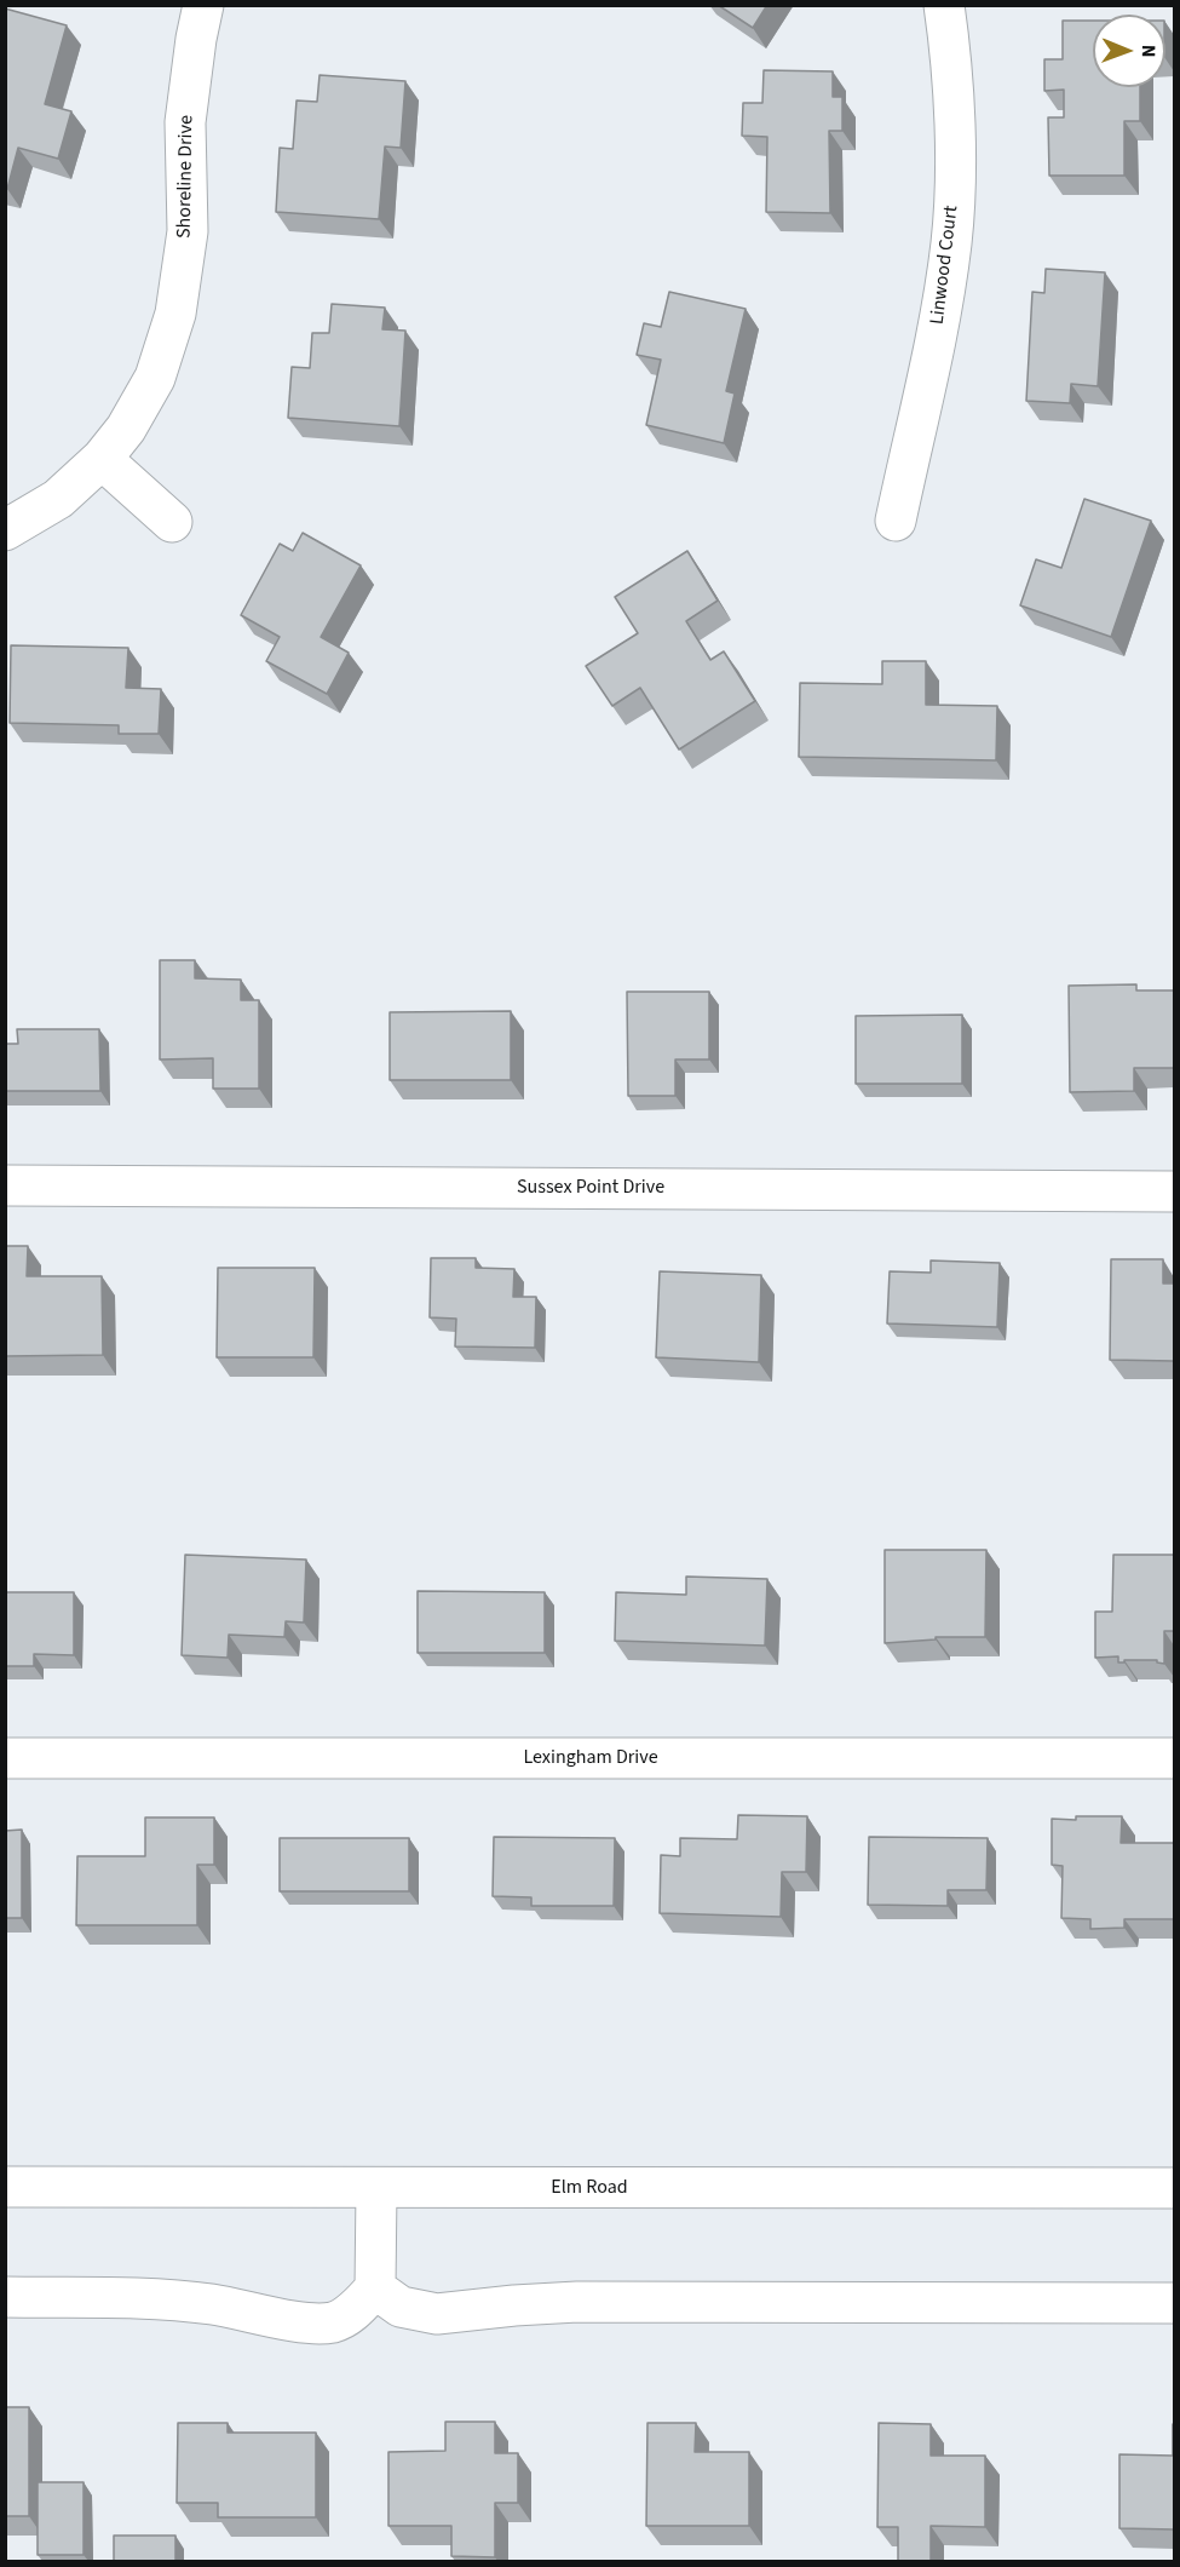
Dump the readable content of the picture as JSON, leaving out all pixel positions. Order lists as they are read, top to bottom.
{
  "streets": {
    "street": [
      "Shoreline Drive",
      "Linwood Court",
      "Sussex Point Drive",
      "Lexingham Drive",
      "Elm Road"
    ]
  },
  "north": "right"
}
